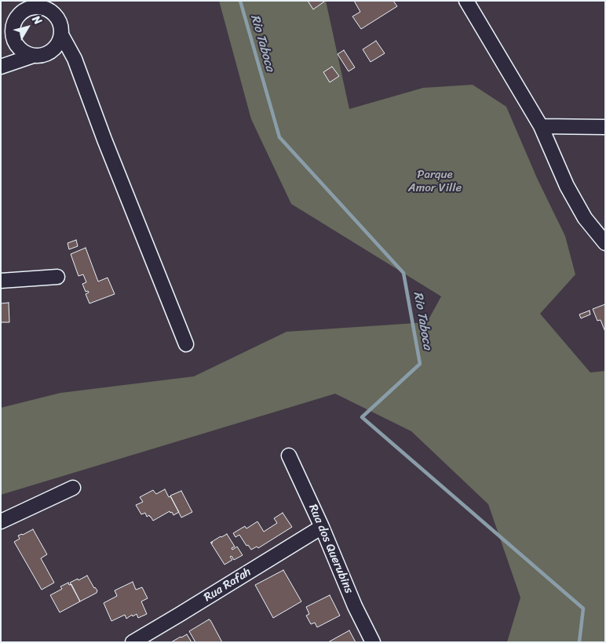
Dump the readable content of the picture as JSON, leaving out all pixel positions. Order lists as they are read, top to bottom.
{
  "streets": {
    "street": ["Rua dos Querubins", "Rua Rafah"]
  },
  "crossings": [
    ["Rua dos Querubins", "Rua Rafah"]
  ],
  "water": ["Rio Taboca"],
  "parks": ["Parque Amor Ville"],
  "north": "top right"
}
